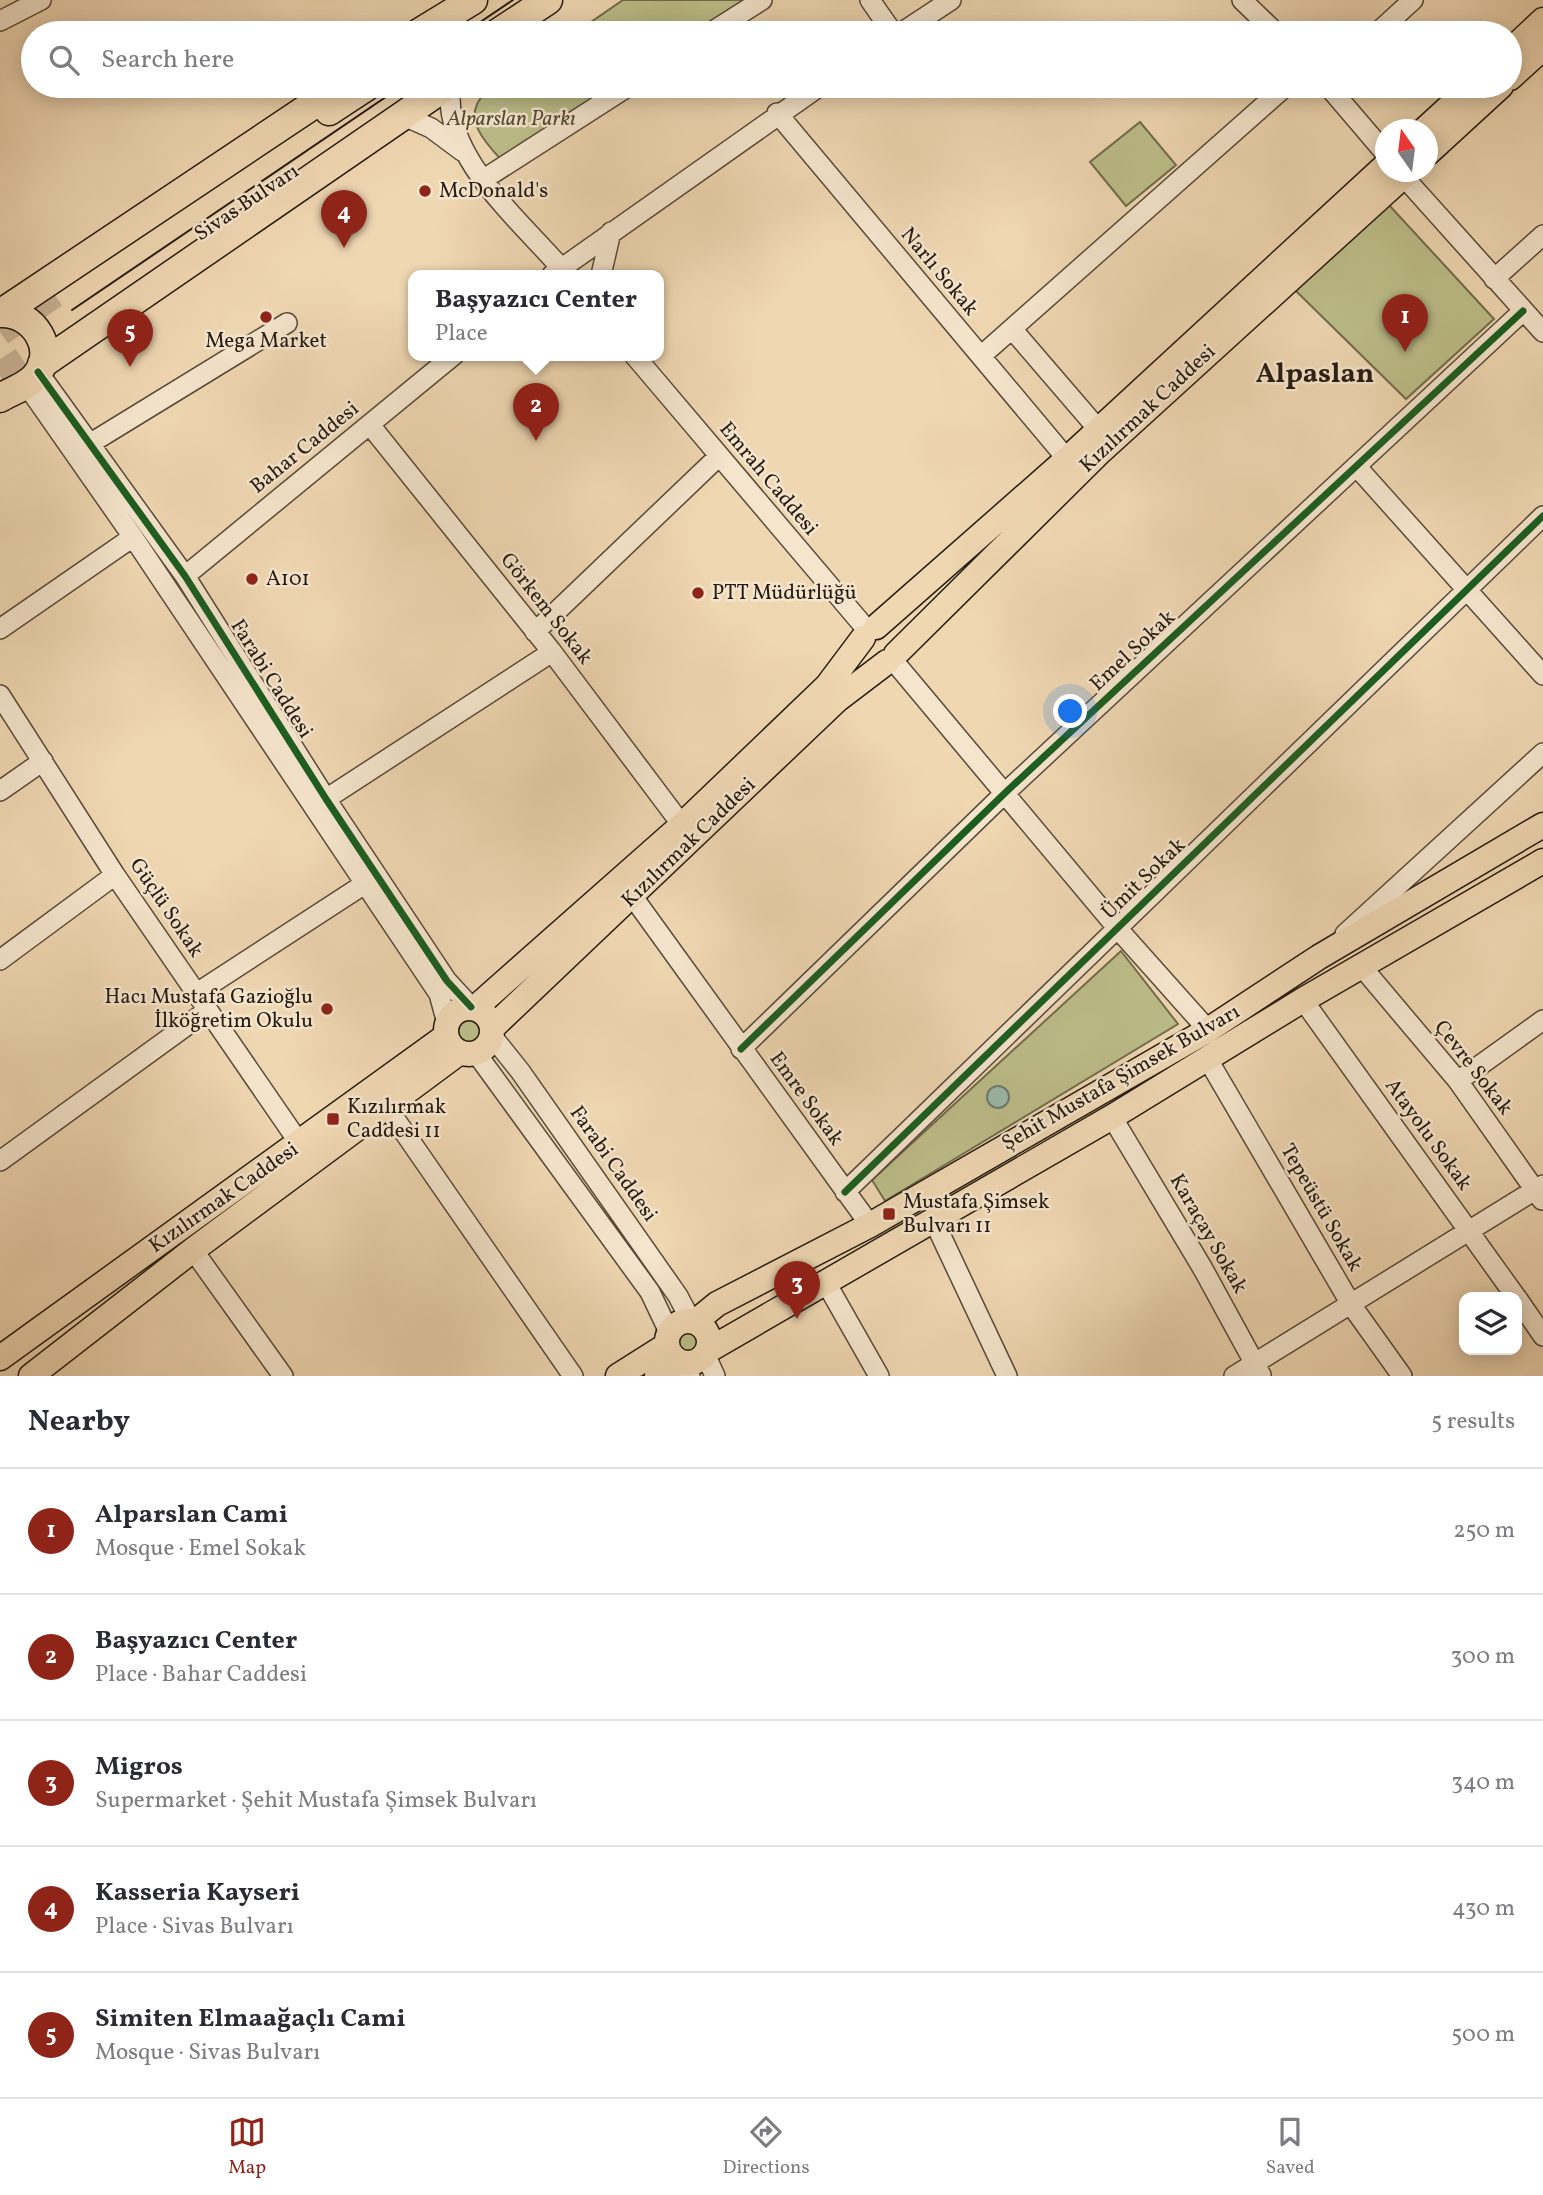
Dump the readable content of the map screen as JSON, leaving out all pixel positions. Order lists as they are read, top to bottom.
{
  "streets": {
    "highway": ["Sivas Bulvarı"],
    "main road": ["Kızılırmak Caddesi", "Şehit Mustafa Şimsek Bulvarı"],
    "street": [
      "Narlı Sokak",
      "Bahar Caddesi",
      "Emrah Caddesi",
      "Görkem Sokak",
      "Emel Sokak",
      "Farabi Caddesi",
      "Ümit Sokak",
      "Güçlü Sokak",
      "Çevre Sokak",
      "Emre Sokak",
      "Atayolu Sokak",
      "Tepeüstü Sokak",
      "Karaçay Sokak"
    ]
  },
  "crossings": [
    ["Narlı Sokak", "Kızılırmak Caddesi"],
    ["Kızılırmak Caddesi", "Emrah Caddesi"],
    ["Kızılırmak Caddesi", "Görkem Sokak"],
    ["Kızılırmak Caddesi", "Farabi Caddesi"],
    ["Kızılırmak Caddesi", "Güçlü Sokak"],
    ["Kızılırmak Caddesi", "Emre Sokak"],
    ["Bahar Caddesi", "Görkem Sokak"],
    ["Bahar Caddesi", "Farabi Caddesi"],
    ["Emel Sokak", "Emre Sokak"],
    ["Farabi Caddesi", "Şehit Mustafa Şimsek Bulvarı"],
    ["Ümit Sokak", "Emre Sokak"],
    ["Çevre Sokak", "Şehit Mustafa Şimsek Bulvarı"],
    ["Şehit Mustafa Şimsek Bulvarı", "Emre Sokak"],
    ["Şehit Mustafa Şimsek Bulvarı", "Atayolu Sokak"],
    ["Şehit Mustafa Şimsek Bulvarı", "Tepeüstü Sokak"],
    ["Şehit Mustafa Şimsek Bulvarı", "Karaçay Sokak"]
  ],
  "districts": ["Alpaslan"],
  "parks": ["Alparslan Parkı"],
  "places": {
    "other": [
      "McDonald's",
      "Mega Market",
      "A101",
      "PTT Müdürlüğü",
      "Hacı Mustafa Gazioğlu İlköğretim Okulu"
    ],
    "transit": ["Kızılırmak Caddesi 11", "Mustafa Şimsek Bulvarı 11"]
  },
  "north": "top",
  "page": {
    "search": "Search here",
    "pins": [
      "4",
      "1",
      "5",
      "2",
      "3"
    ],
    "popup": ["Başyazıcı Center", "Place"],
    "heading": ["Nearby", "5 results"],
    "list": [
      {
        "mark": "1",
        "name": "Alparslan Cami",
        "note": "Mosque · Emel Sokak",
        "value": "250 m"
      },
      {
        "mark": "2",
        "name": "Başyazıcı Center",
        "note": "Place · Bahar Caddesi",
        "value": "300 m"
      },
      {
        "mark": "3",
        "name": "Migros",
        "note": "Supermarket · Şehit Mustafa Şimsek Bulvarı",
        "value": "340 m"
      },
      {
        "mark": "4",
        "name": "Kasseria Kayseri",
        "note": "Place · Sivas Bulvarı",
        "value": "430 m"
      },
      {
        "mark": "5",
        "name": "Simiten Elmaağaçlı Cami",
        "note": "Mosque · Sivas Bulvarı",
        "value": "500 m"
      }
    ],
    "nav": ["Map", "Directions", "Saved"]
  }
}
